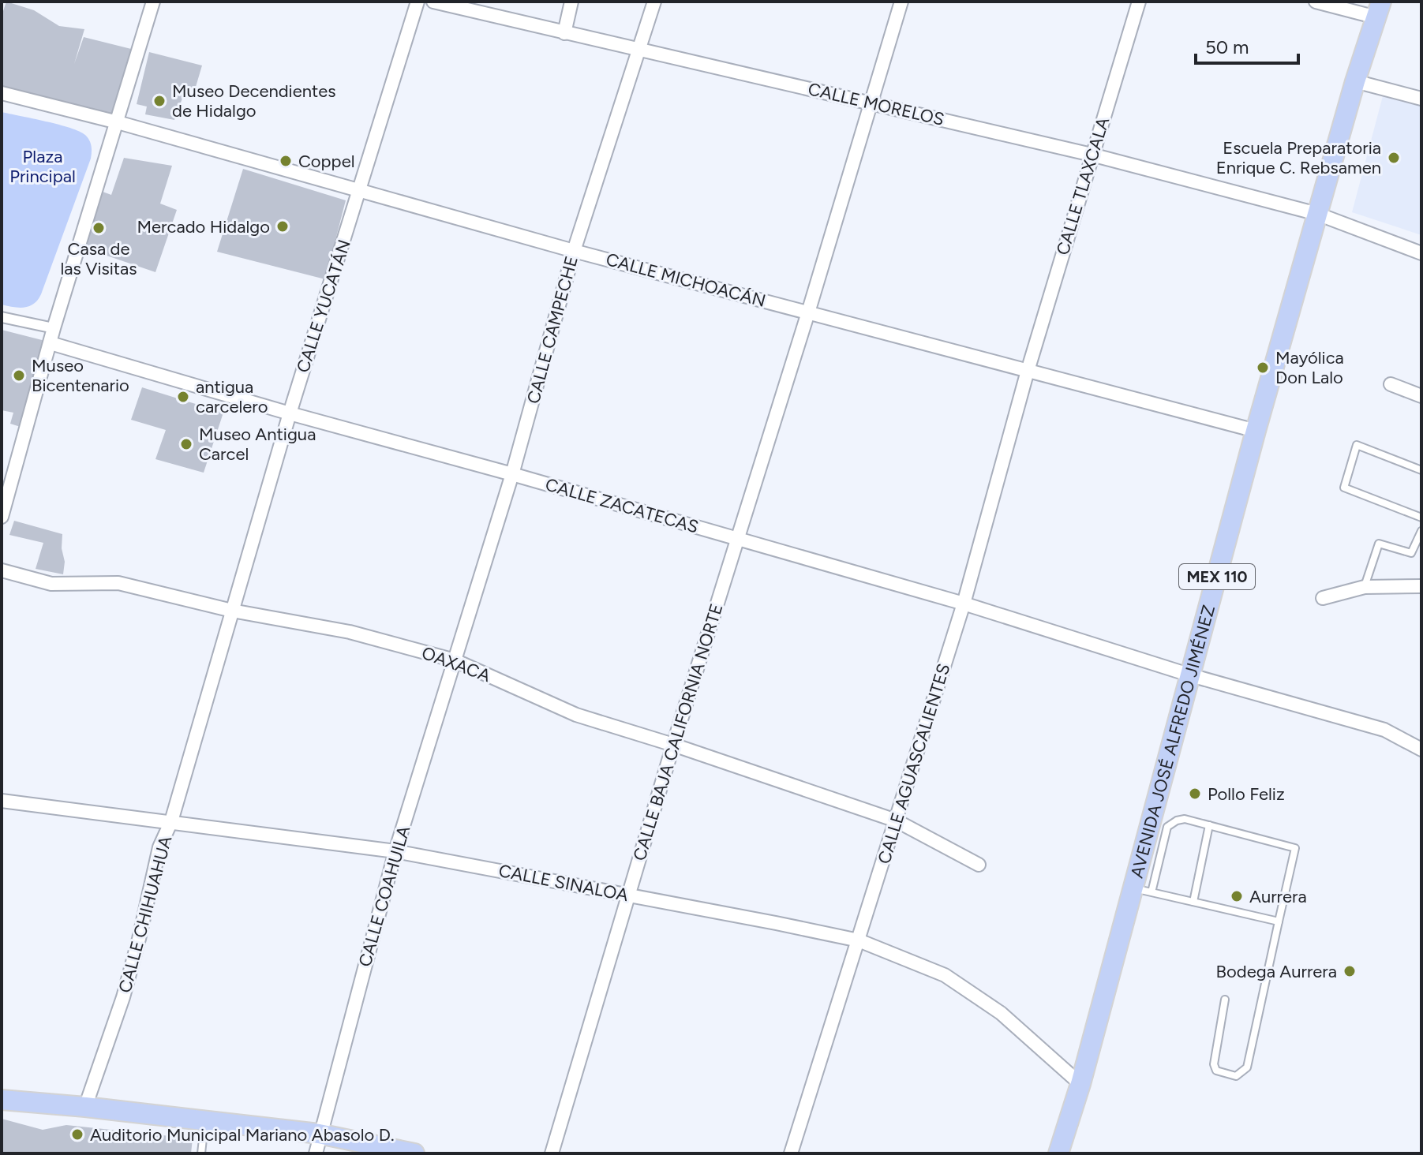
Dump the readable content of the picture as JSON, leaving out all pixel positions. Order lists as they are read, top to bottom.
{
  "streets": {
    "main road": ["MEX 110", "AVENIDA JOSÉ ALFREDO JIMÉNEZ"],
    "street": [
      "CALLE MORELOS",
      "CALLE TLAXCALA",
      "CALLE MICHOACÁN",
      "CALLE YUCATÁN",
      "CALLE CAMPECHE",
      "CALLE ZACATECAS",
      "OAXACA",
      "CALLE BAJA CALIFORNIA NORTE",
      "CALLE AGUASCALIENTES",
      "CALLE SINALOA",
      "CALLE COAHUILA",
      "CALLE CHIHUAHUA"
    ]
  },
  "crossings": [
    ["CALLE MORELOS", "CALLE TLAXCALA"],
    ["CALLE MORELOS", "CALLE CAMPECHE"],
    ["CALLE MORELOS", "CALLE BAJA CALIFORNIA NORTE"],
    ["CALLE MORELOS", "AVENIDA JOSÉ ALFREDO JIMÉNEZ"],
    ["CALLE TLAXCALA", "CALLE MICHOACÁN"],
    ["CALLE TLAXCALA", "CALLE AGUASCALIENTES"],
    ["CALLE MICHOACÁN", "CALLE YUCATÁN"],
    ["CALLE MICHOACÁN", "CALLE CAMPECHE"],
    ["CALLE MICHOACÁN", "CALLE BAJA CALIFORNIA NORTE"],
    ["CALLE MICHOACÁN", "AVENIDA JOSÉ ALFREDO JIMÉNEZ"],
    ["CALLE MICHOACÁN", "CALLE AGUASCALIENTES"],
    ["CALLE YUCATÁN", "CALLE ZACATECAS"],
    ["CALLE YUCATÁN", "OAXACA"],
    ["CALLE YUCATÁN", "CALLE CHIHUAHUA"],
    ["CALLE CAMPECHE", "CALLE ZACATECAS"],
    ["CALLE CAMPECHE", "OAXACA"],
    ["CALLE CAMPECHE", "CALLE COAHUILA"],
    ["CALLE ZACATECAS", "CALLE BAJA CALIFORNIA NORTE"],
    ["CALLE ZACATECAS", "AVENIDA JOSÉ ALFREDO JIMÉNEZ"],
    ["CALLE ZACATECAS", "CALLE AGUASCALIENTES"],
    ["OAXACA", "CALLE BAJA CALIFORNIA NORTE"],
    ["OAXACA", "CALLE AGUASCALIENTES"],
    ["OAXACA", "CALLE COAHUILA"],
    ["OAXACA", "CALLE CHIHUAHUA"],
    ["CALLE BAJA CALIFORNIA NORTE", "CALLE SINALOA"],
    ["AVENIDA JOSÉ ALFREDO JIMÉNEZ", "CALLE SINALOA"],
    ["CALLE AGUASCALIENTES", "CALLE SINALOA"],
    ["CALLE SINALOA", "CALLE COAHUILA"],
    ["CALLE SINALOA", "CALLE CHIHUAHUA"]
  ],
  "parks": ["Plaza Principal"],
  "places": [
    "Museo Decendientes de Hidalgo",
    "Escuela Preparatoria Enrique C. Rebsamen",
    "Coppel",
    "Mercado Hidalgo",
    "Casa de las Visitas",
    "Mayólica Don Lalo",
    "Museo Bicentenario",
    "antigua carcelero",
    "Museo Antigua Carcel",
    "Pollo Feliz",
    "Aurrera",
    "Bodega Aurrera",
    "Auditorio Municipal Mariano Abasolo D."
  ],
  "scale_bar": "50 m"
}
